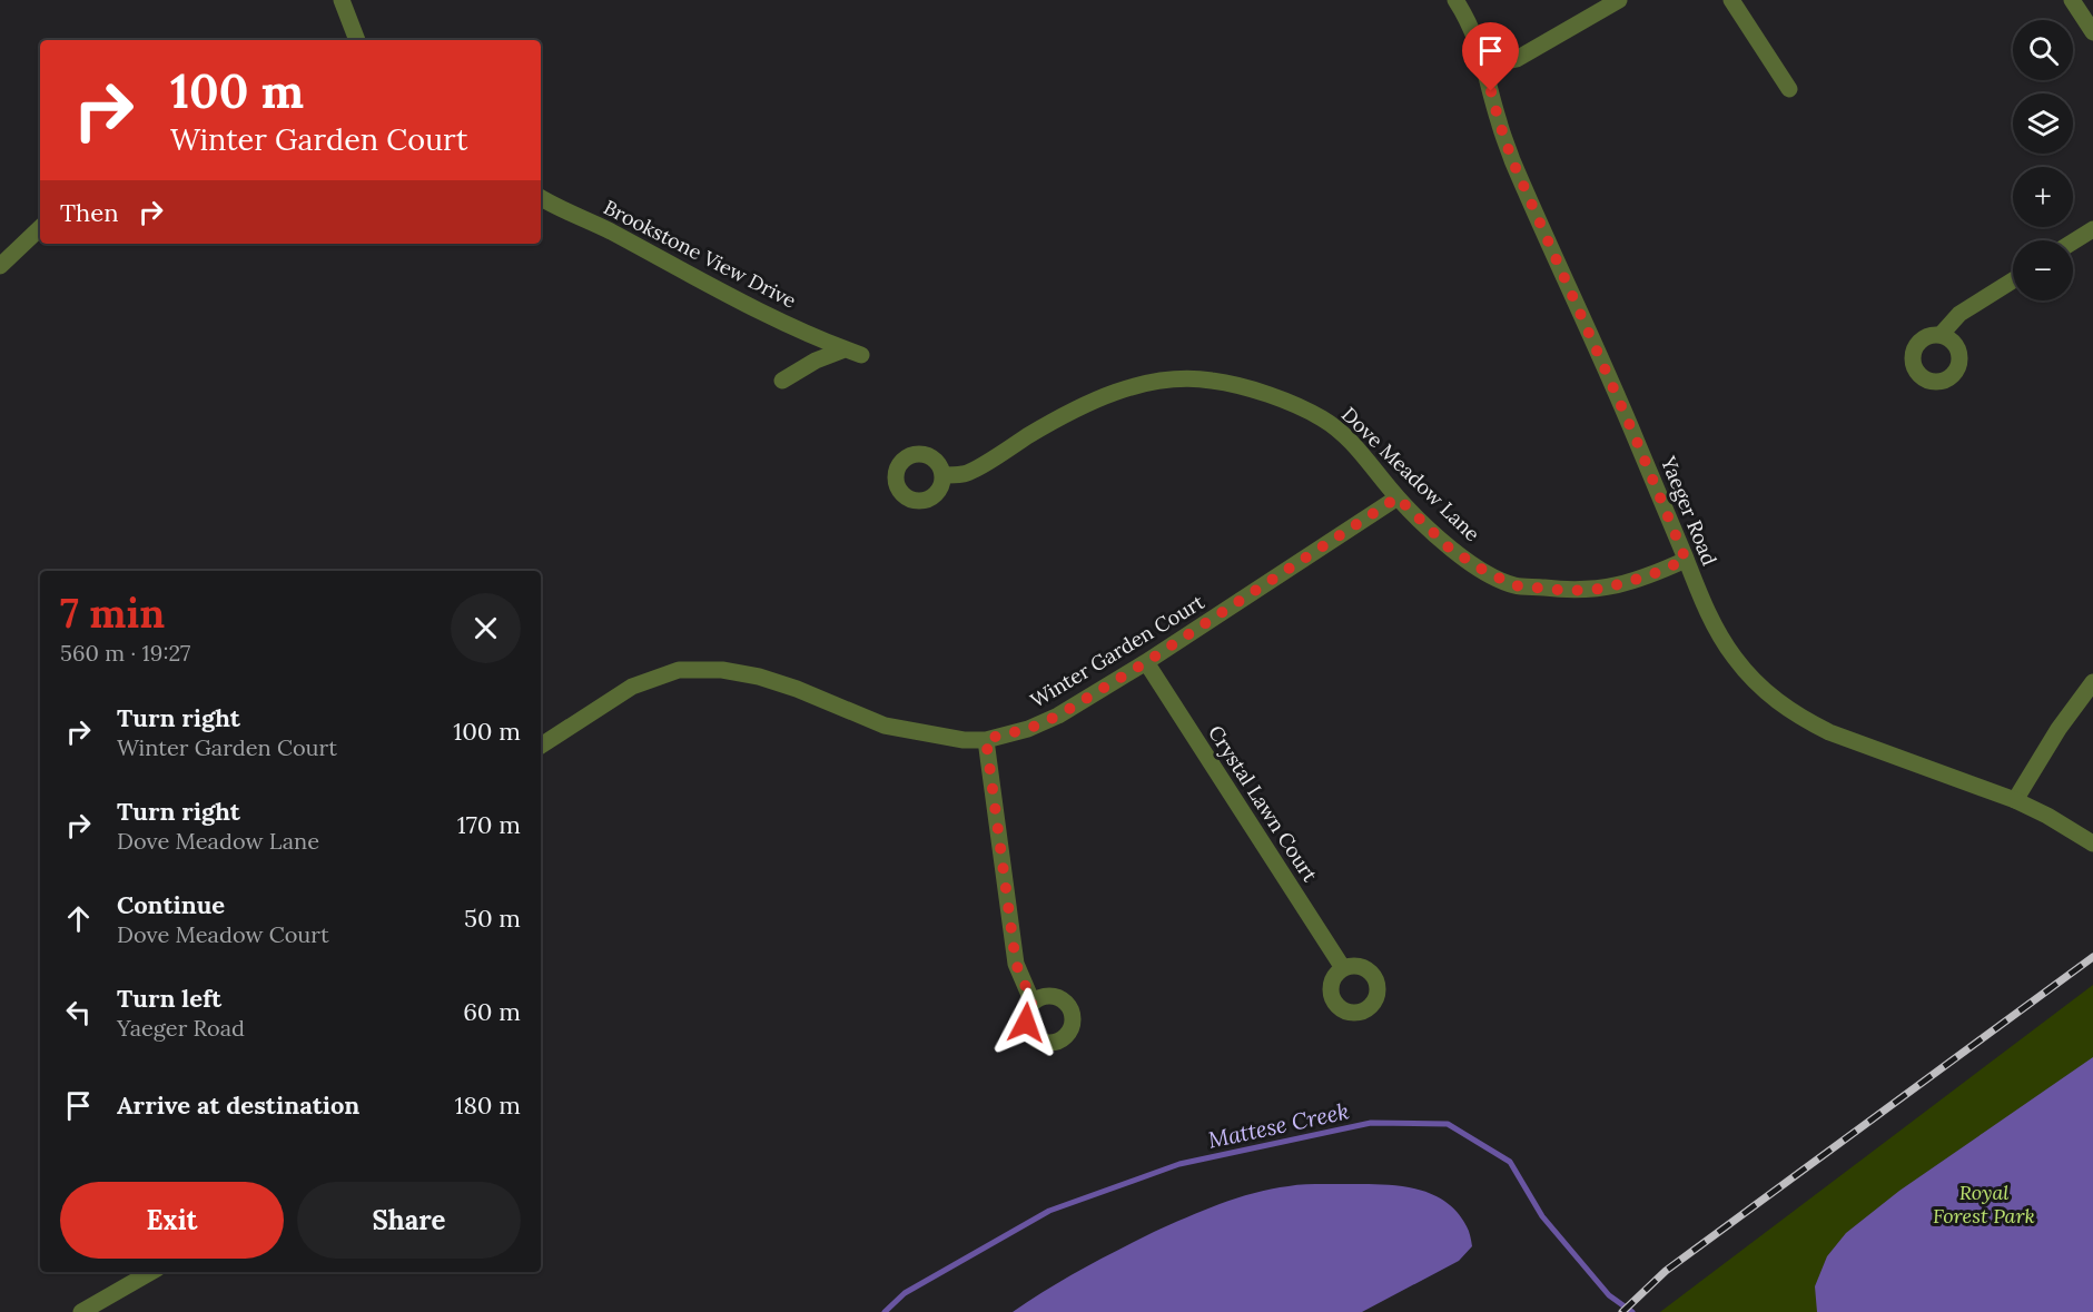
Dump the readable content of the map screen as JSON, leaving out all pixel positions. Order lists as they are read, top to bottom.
{
  "streets": {
    "street": [
      "Brookstone View Drive",
      "Dove Meadow Lane",
      "Yaeger Road",
      "Winter Garden Court",
      "Crystal Lawn Court"
    ]
  },
  "crossings": [
    ["Dove Meadow Lane", "Yaeger Road"],
    ["Dove Meadow Lane", "Winter Garden Court"],
    ["Winter Garden Court", "Crystal Lawn Court"]
  ],
  "water": ["Mattese Creek"],
  "parks": ["Royal Forest Park"],
  "page": {
    "map_buttons": ["+", "−"],
    "turn": ["100 m", "Winter Garden Court"],
    "then": "Then",
    "heading": ["7 min", "560 m · 19:27"],
    "list": [
      {
        "name": "Turn right",
        "note": "Winter Garden Court",
        "value": "100 m"
      },
      {
        "name": "Turn right",
        "note": "Dove Meadow Lane",
        "value": "170 m"
      },
      {
        "name": "Continue",
        "note": "Dove Meadow Court",
        "value": "50 m"
      },
      {
        "name": "Turn left",
        "note": "Yaeger Road",
        "value": "60 m"
      },
      {
        "name": "Arrive at destination",
        "value": "180 m"
      }
    ],
    "buttons": ["Exit", "Share"]
  }
}
